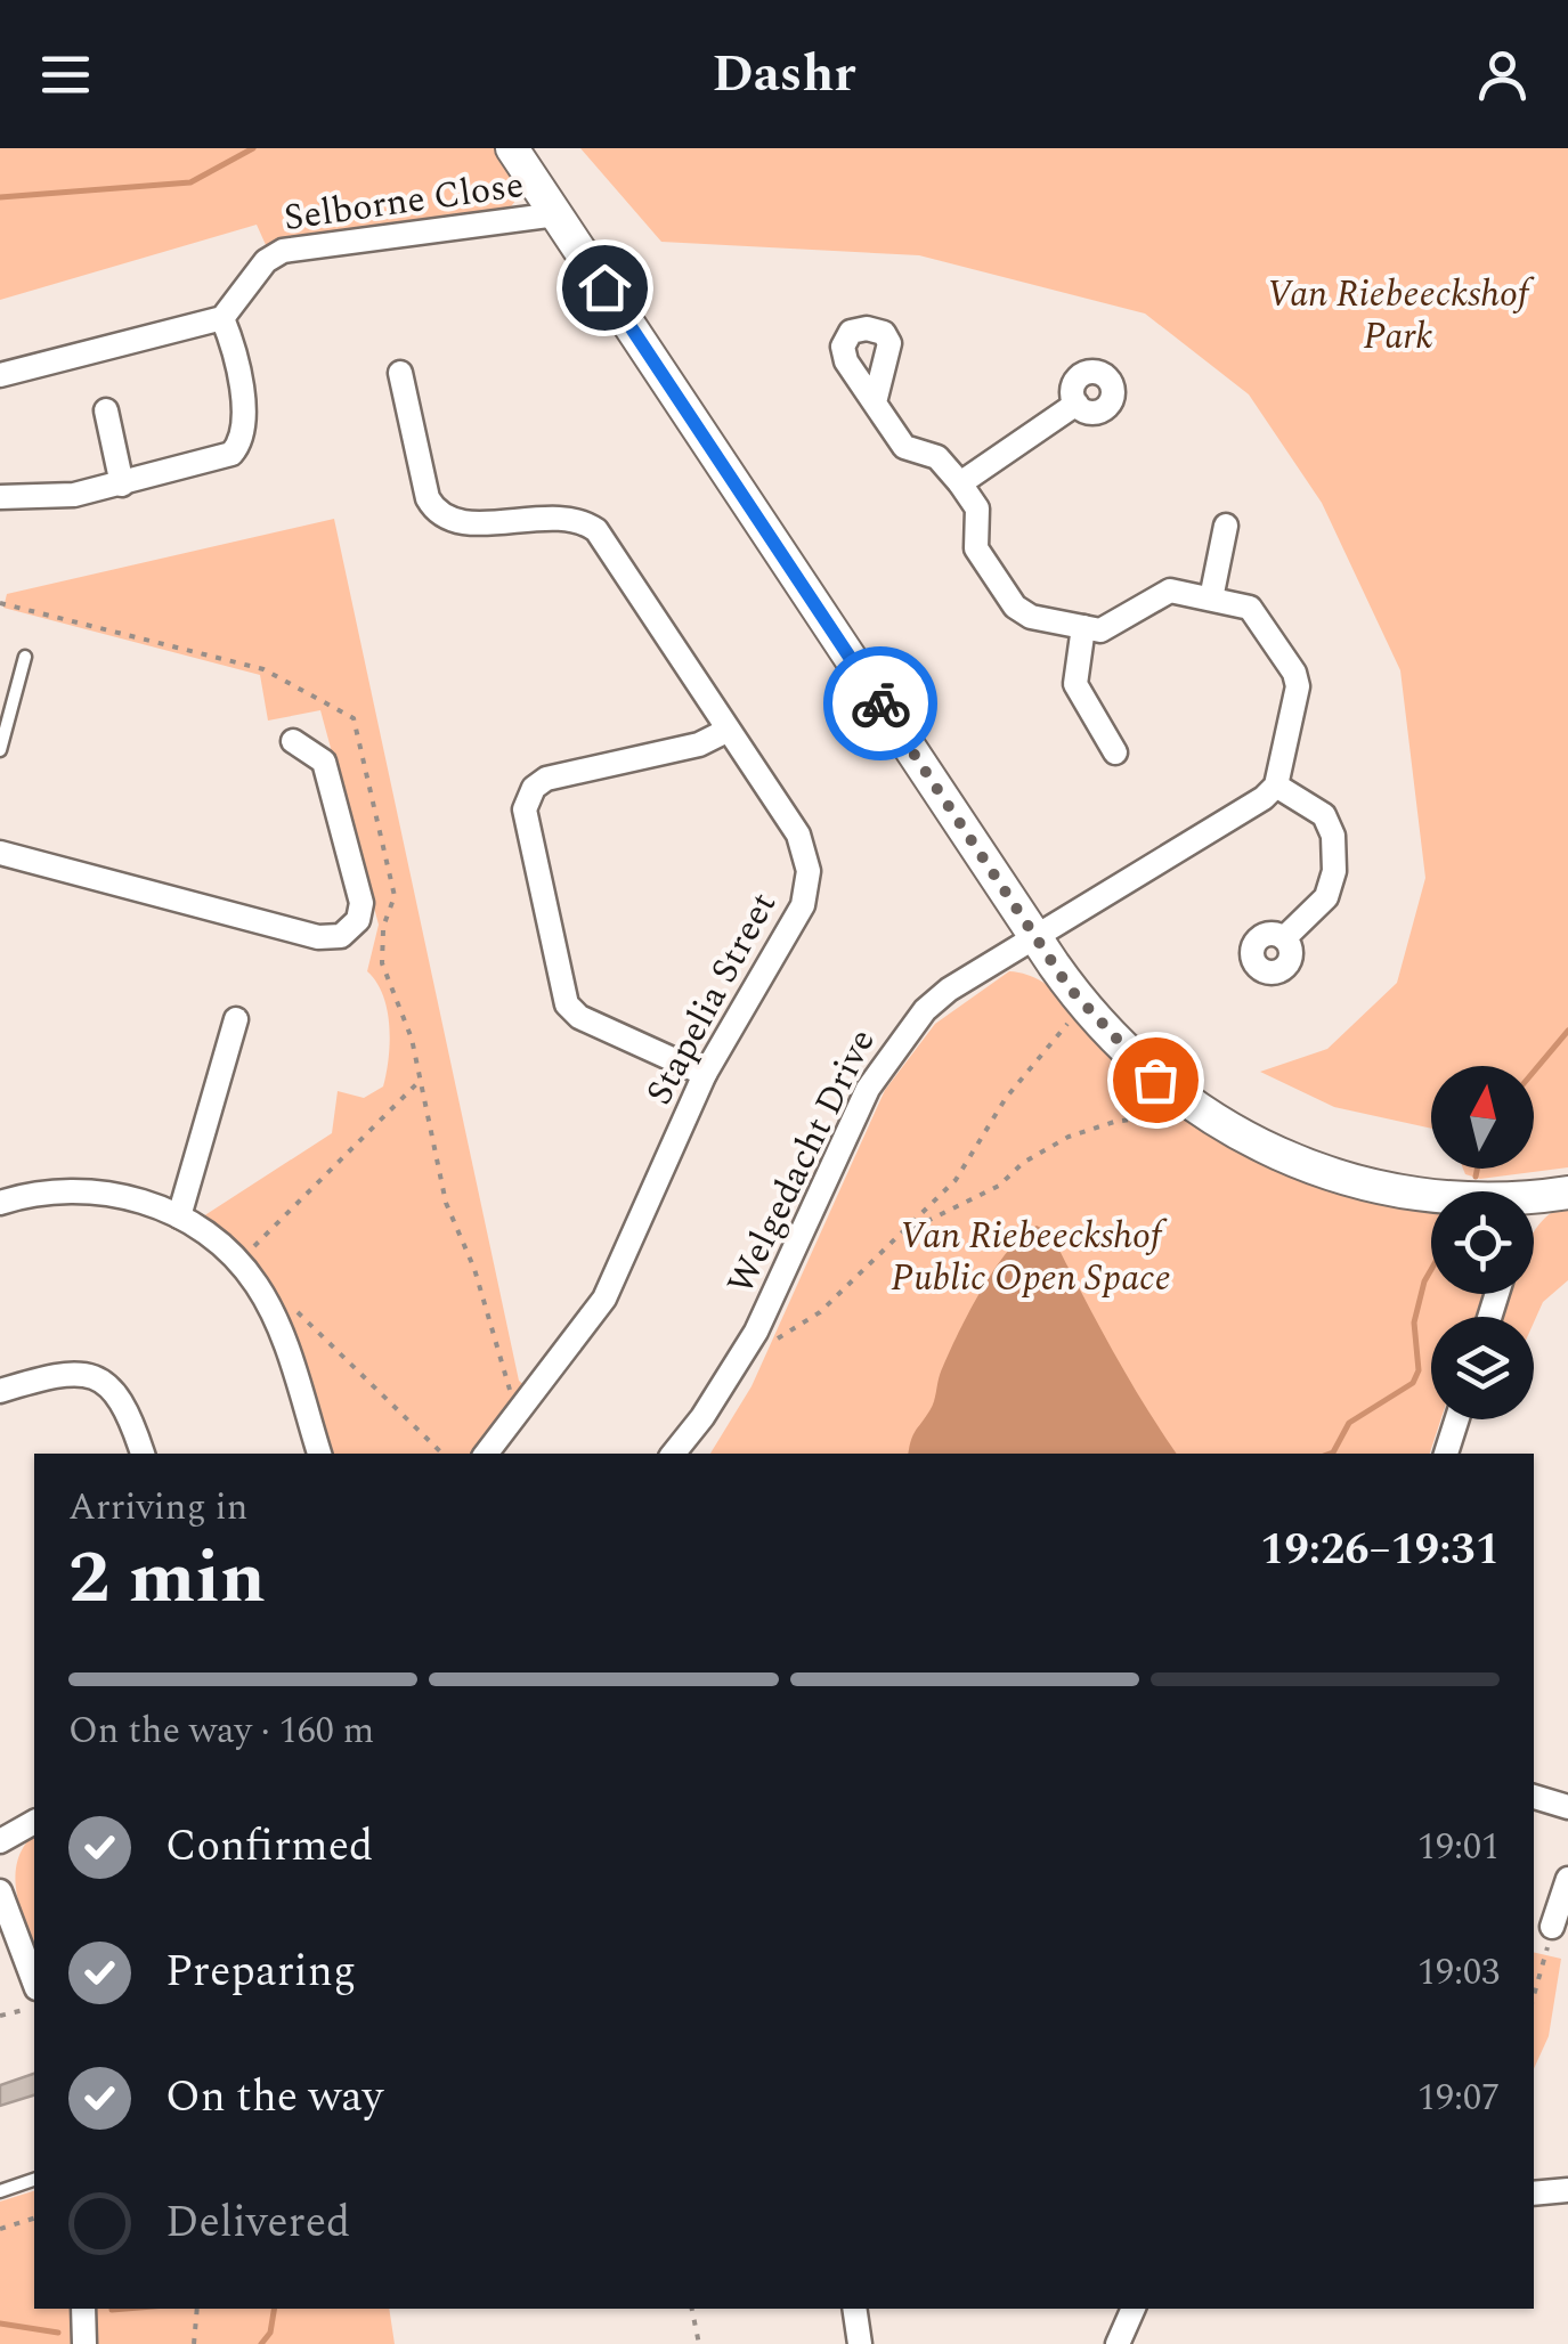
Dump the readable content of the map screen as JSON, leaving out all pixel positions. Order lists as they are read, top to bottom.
{
  "streets": {
    "street": ["Selborne Close", "Stapelia Street", "Welgedacht Drive"]
  },
  "parks": ["Van Riebeeckshof Park", "Van Riebeeckshof Public Open Space"],
  "north": "top",
  "page": {
    "header": "Dashr",
    "heading": ["2 min", "Arriving in", "19:26–19:31"],
    "bar": "On the way · 160 m",
    "list": [
      ["Confirmed", "19:01"],
      ["Preparing", "19:03"],
      ["On the way", "19:07"],
      "Delivered"
    ]
  }
}
